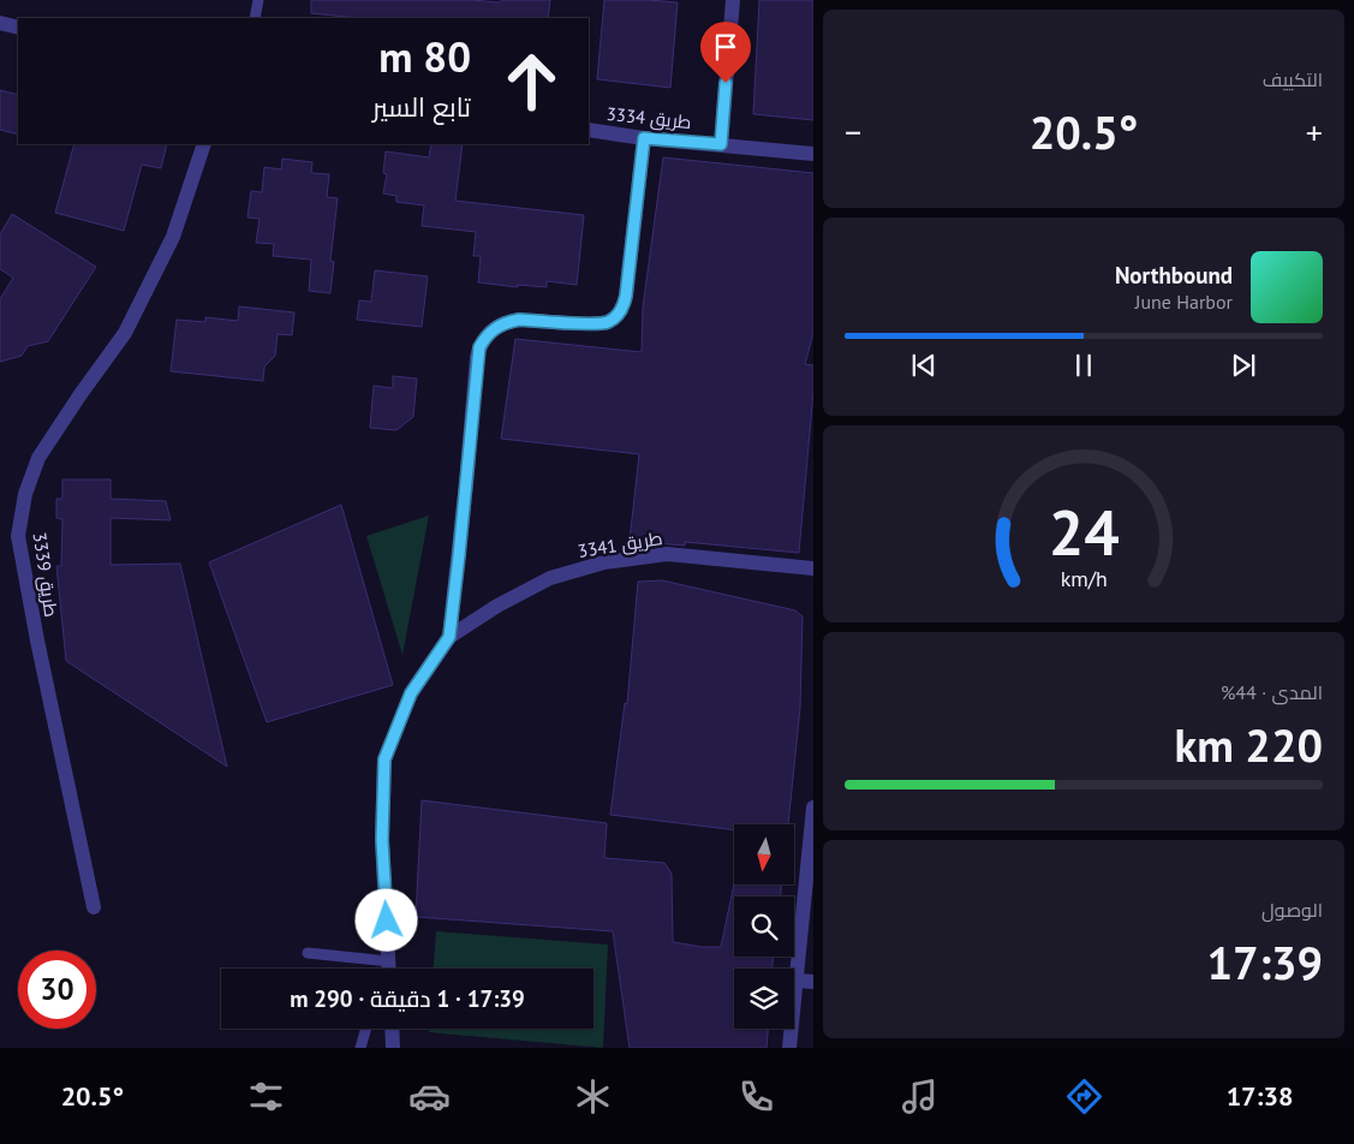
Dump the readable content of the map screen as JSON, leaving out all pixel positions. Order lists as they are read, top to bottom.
{
  "streets": {
    "street": ["طريق 3334", "طريق 3341", "طريق 3339"]
  },
  "north": "bottom",
  "page": {
    "tile": [
      "التكييف",
      ["المدى · 44%", "220 km"],
      ["الوصول", "17:39"]
    ],
    "turn": ["80 m", "تابع السير"],
    "heat": ["−", "20.5°", "+"],
    "song": ["Northbound", "June Harbor"],
    "limit": "30",
    "trip": "17:39 · 1 دقيقة · 290 m",
    "tabs": ["17:38", "20.5°"],
    "gauge": ["24", "km/h"]
  }
}
